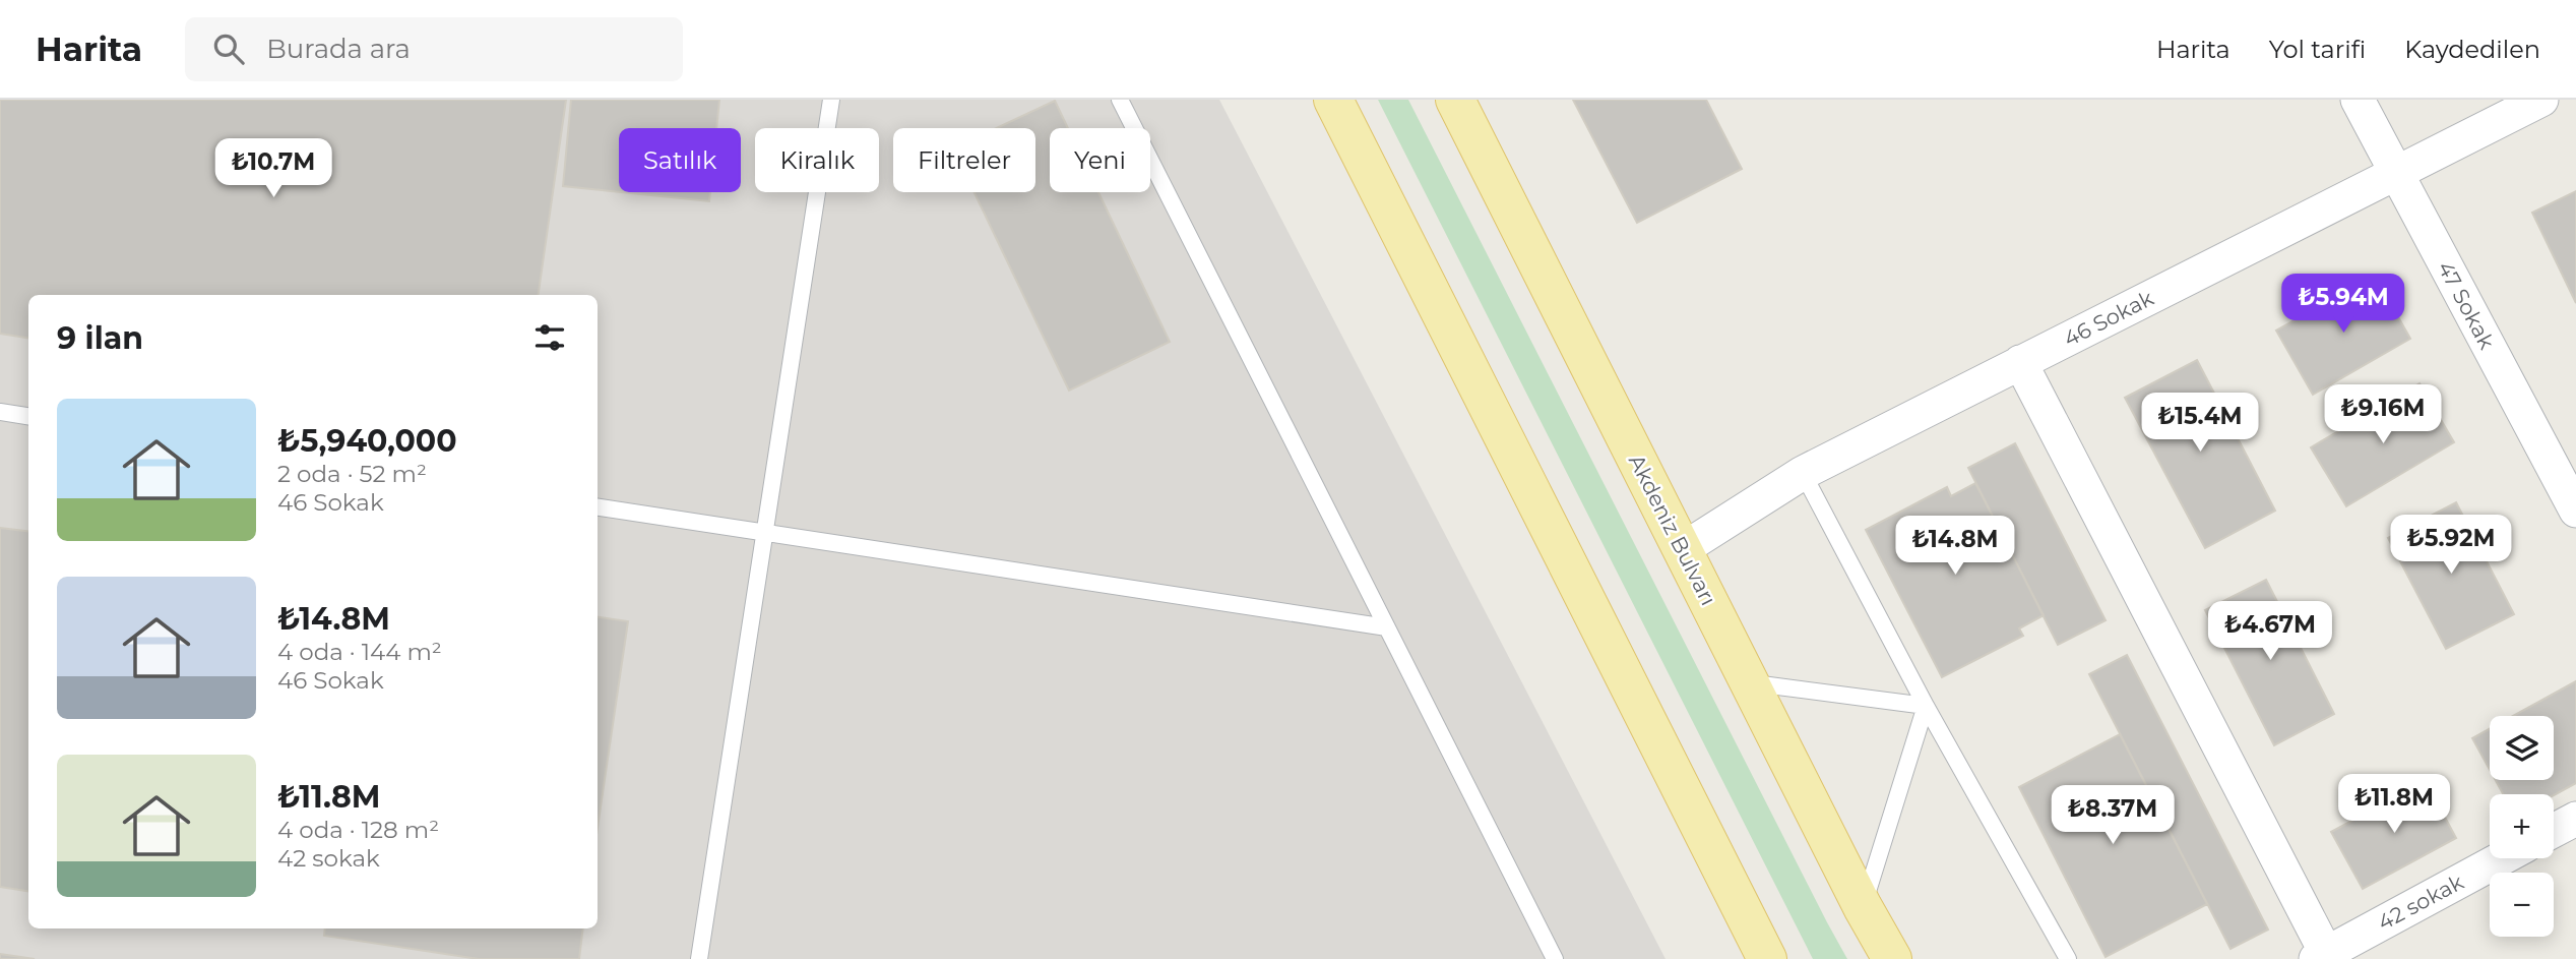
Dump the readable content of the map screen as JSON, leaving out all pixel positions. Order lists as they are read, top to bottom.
{
  "streets": {
    "main road": ["Akdeniz Bulvarı"],
    "street": ["47 Sokak", "46 Sokak", "42 sokak"]
  },
  "crossings": [
    ["47 Sokak", "46 Sokak"],
    ["46 Sokak", "Akdeniz Bulvarı"]
  ],
  "page": {
    "header": "Harita",
    "search": "Burada ara",
    "nav": ["Harita", "Yol tarifi", "Kaydedilen"],
    "chip": [
      "Satılık",
      "Kiralık",
      "Filtreler",
      "Yeni"
    ],
    "price": [
      "₺10.7M",
      "₺5.94M",
      "₺9.16M",
      "₺15.4M",
      "₺5.92M",
      "₺14.8M",
      "₺4.67M",
      "₺11.8M",
      "₺8.37M"
    ],
    "heading": "9 ilan",
    "list": [
      {
        "name": "₺5,940,000",
        "note": "2 oda · 52 m² · 46 Sokak"
      },
      {
        "name": "₺14.8M",
        "note": "4 oda · 144 m² · 46 Sokak"
      },
      {
        "name": "₺11.8M",
        "note": "4 oda · 128 m² · 42 sokak"
      }
    ],
    "map_buttons": ["+", "−"]
  }
}
